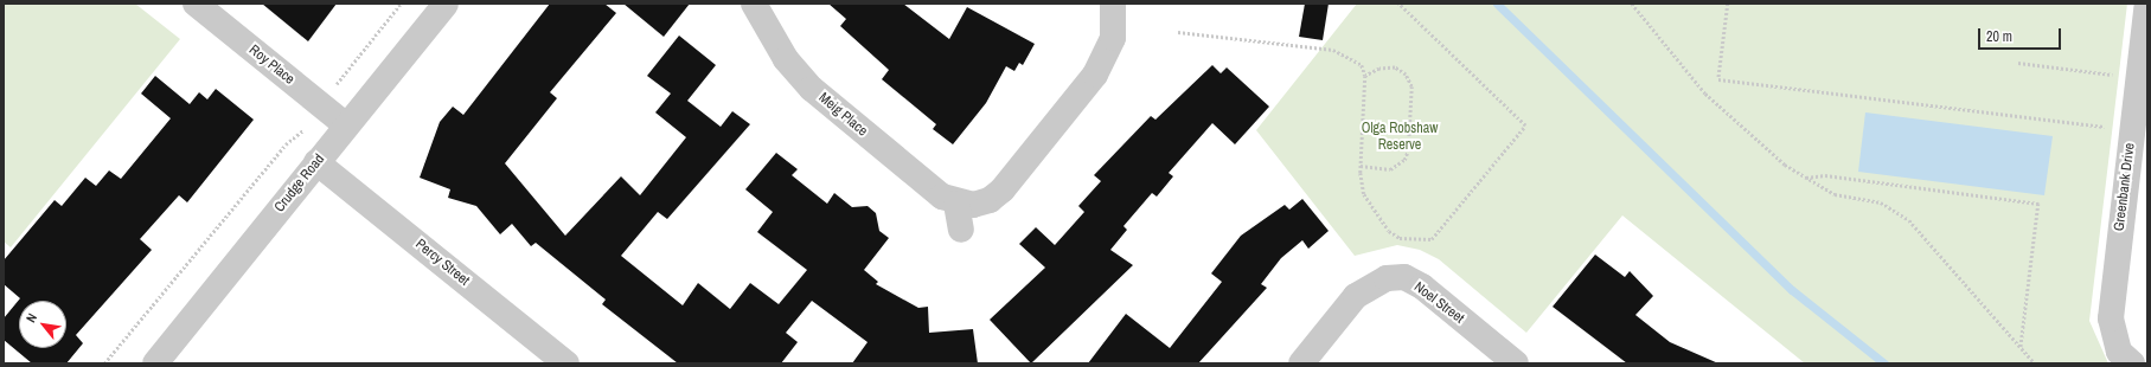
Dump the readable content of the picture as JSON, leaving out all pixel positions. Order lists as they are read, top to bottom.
{
  "streets": {
    "street": [
      "Roy Place",
      "Meig Place",
      "Crudge Road",
      "Greenbank Drive",
      "Percy Street",
      "Noel Street"
    ]
  },
  "crossings": [
    ["Roy Place", "Crudge Road"],
    ["Crudge Road", "Percy Street"]
  ],
  "parks": ["Olga Robshaw Reserve"],
  "scale_bar": "20 m",
  "north": "top left"
}
